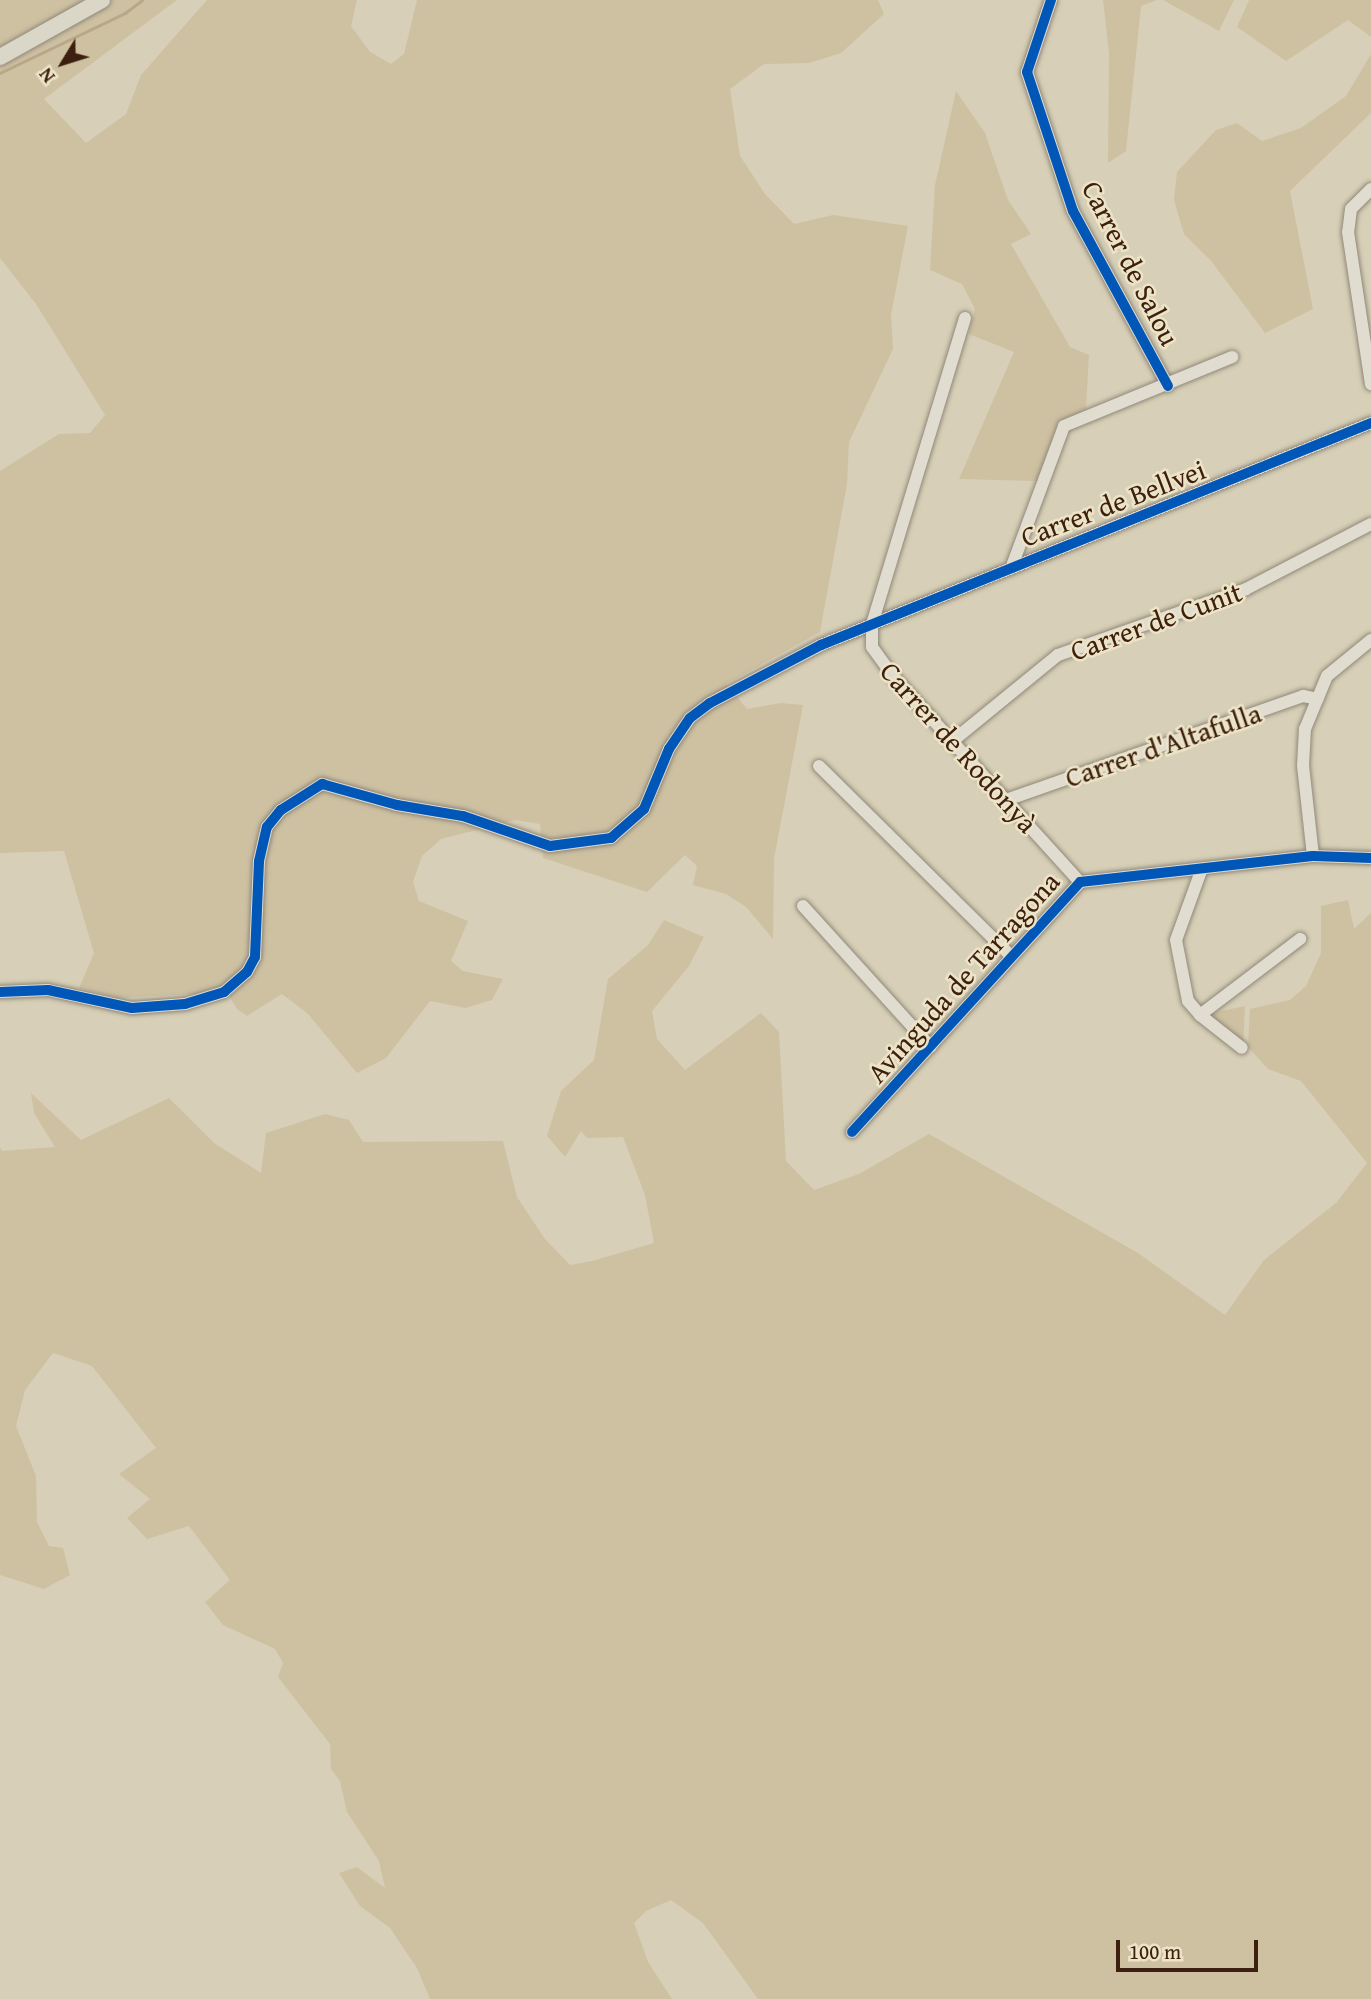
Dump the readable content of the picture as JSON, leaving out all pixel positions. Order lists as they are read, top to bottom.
{
  "streets": {
    "street": [
      "Carrer de Salou",
      "Carrer de Bellvei",
      "Carrer de Cunit",
      "Carrer d'Altafulla",
      "Carrer de Rodonyà",
      "Avinguda de Tarragona"
    ]
  },
  "crossings": [
    ["Carrer de Bellvei", "Carrer de Rodonyà"],
    ["Carrer de Cunit", "Carrer de Rodonyà"],
    ["Carrer d'Altafulla", "Carrer de Rodonyà"],
    ["Carrer de Rodonyà", "Avinguda de Tarragona"]
  ],
  "scale_bar": "100 m",
  "north": "bottom left"
}
